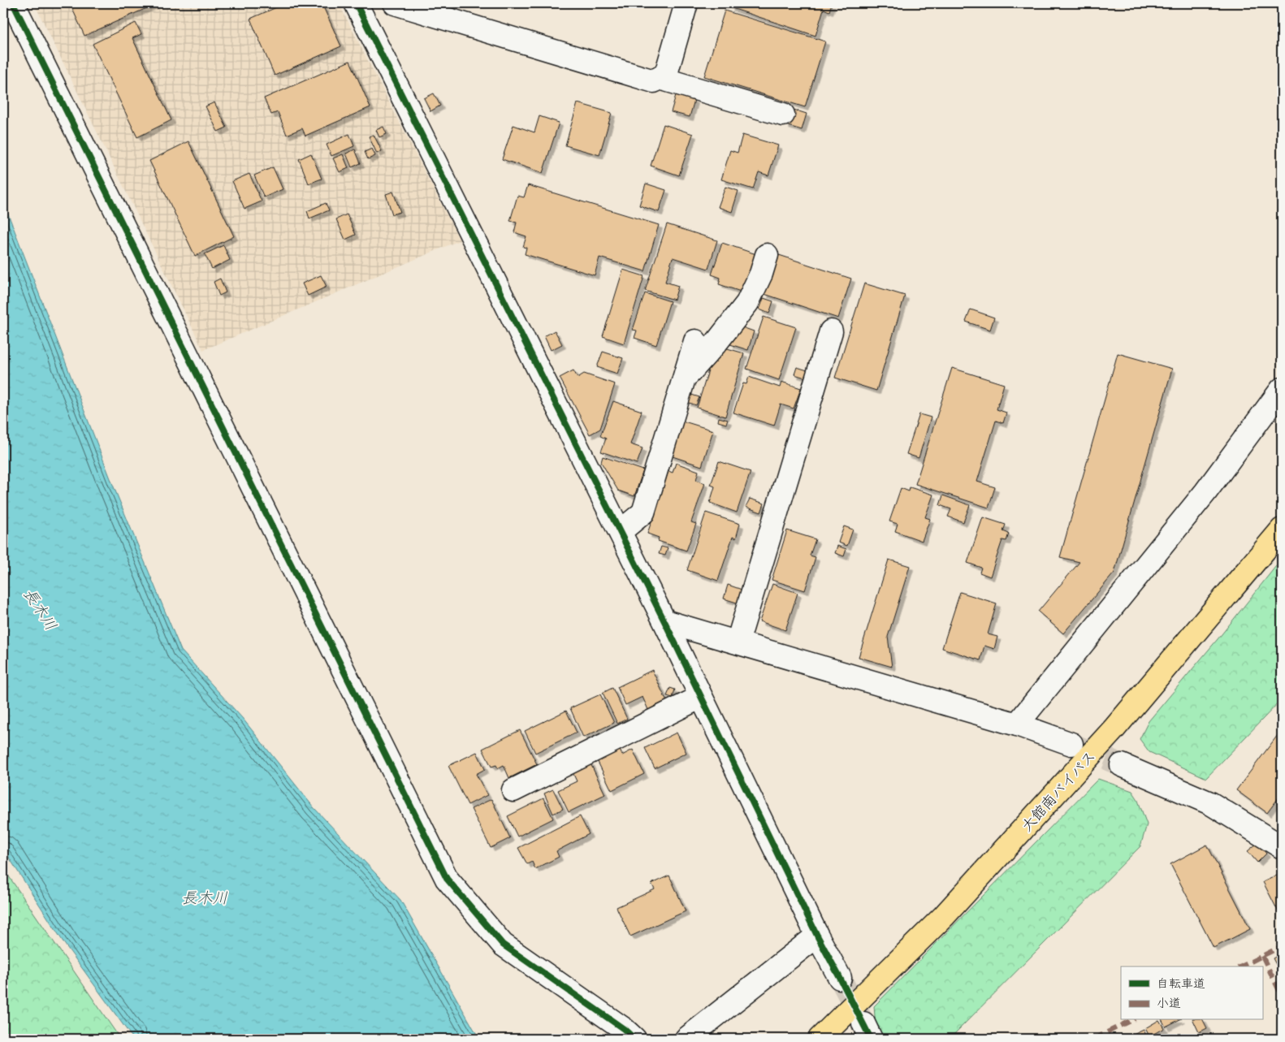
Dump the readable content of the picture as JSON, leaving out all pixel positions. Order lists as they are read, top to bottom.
{
  "streets": {
    "highway": ["大館南バイパス"]
  },
  "water": ["長木川"],
  "legend": ["自転車道", "小道"]
}
